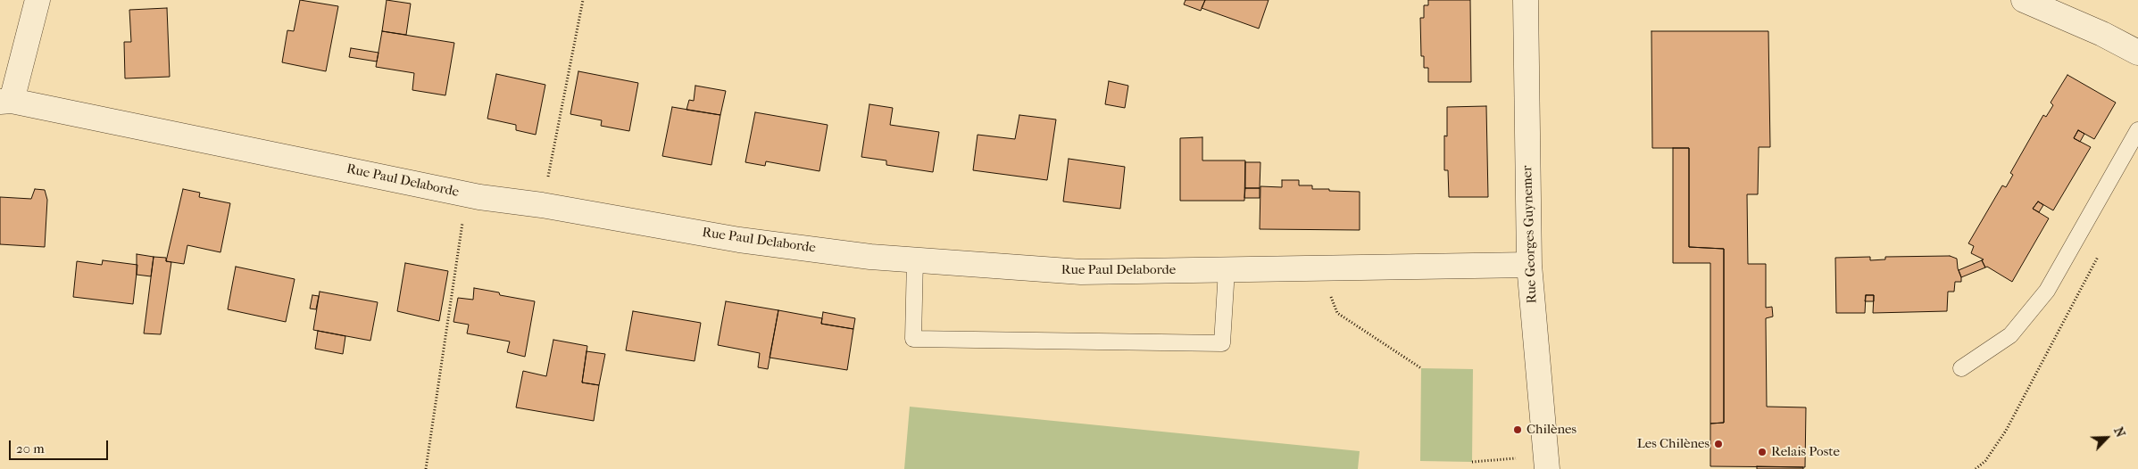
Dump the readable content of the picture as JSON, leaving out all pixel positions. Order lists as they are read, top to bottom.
{
  "streets": {
    "street": ["Rue Paul Delaborde", "Rue Georges Guynemer"]
  },
  "crossings": [
    ["Rue Paul Delaborde", "Rue Georges Guynemer"]
  ],
  "places": ["Chilènes", "Les Chilènes", "Relais Poste"],
  "scale_bar": "20 m",
  "north": "top right"
}
